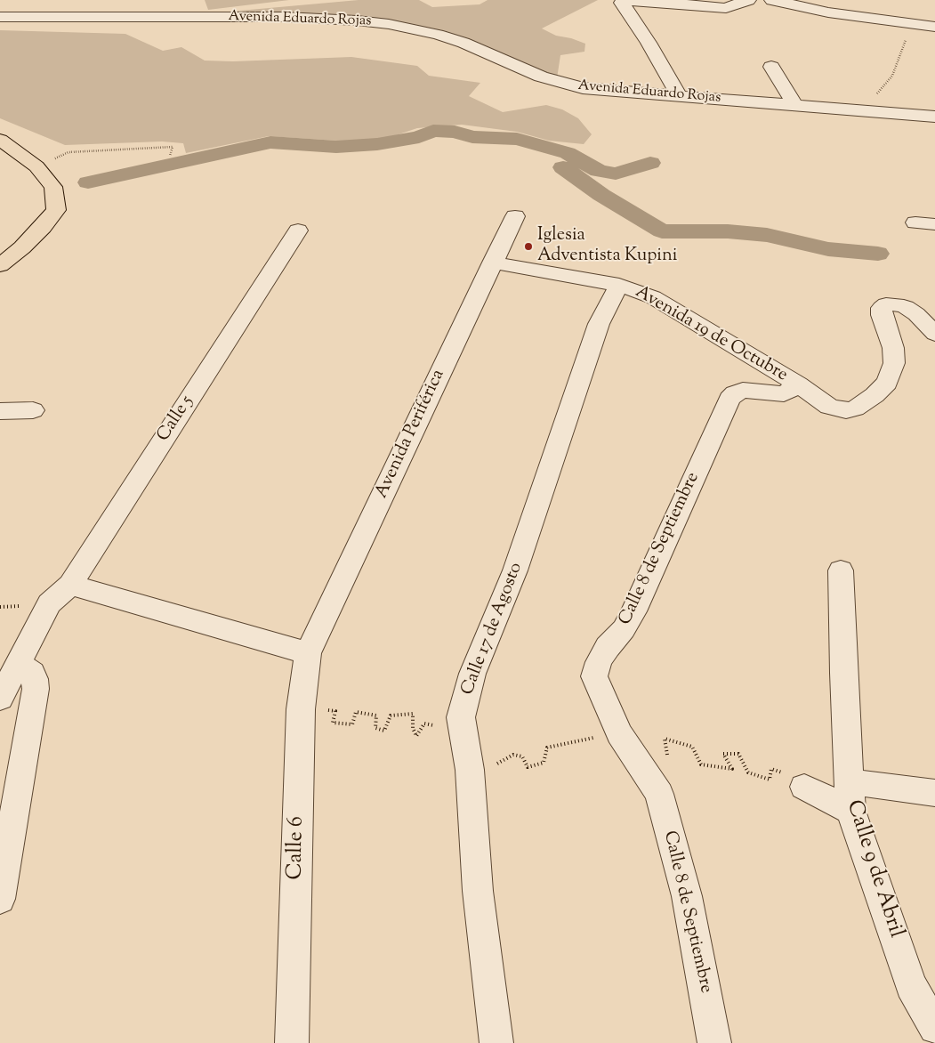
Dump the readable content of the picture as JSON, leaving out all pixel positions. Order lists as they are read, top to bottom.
{
  "streets": {
    "street": [
      "Avenida Eduardo Rojas",
      "Avenida 19 de Octubre",
      "Calle 5",
      "Avenida Periférica",
      "Calle 8 de Septiembre",
      "Calle 17 de Agosto",
      "Calle 6",
      "Calle 9 de Abril"
    ]
  },
  "crossings": [
    ["Avenida 19 de Octubre", "Avenida Periférica"],
    ["Avenida 19 de Octubre", "Calle 8 de Septiembre"],
    ["Avenida 19 de Octubre", "Calle 17 de Agosto"],
    ["Avenida Periférica", "Calle 6"]
  ],
  "places": ["Iglesia Adventista Kupini"]
}
